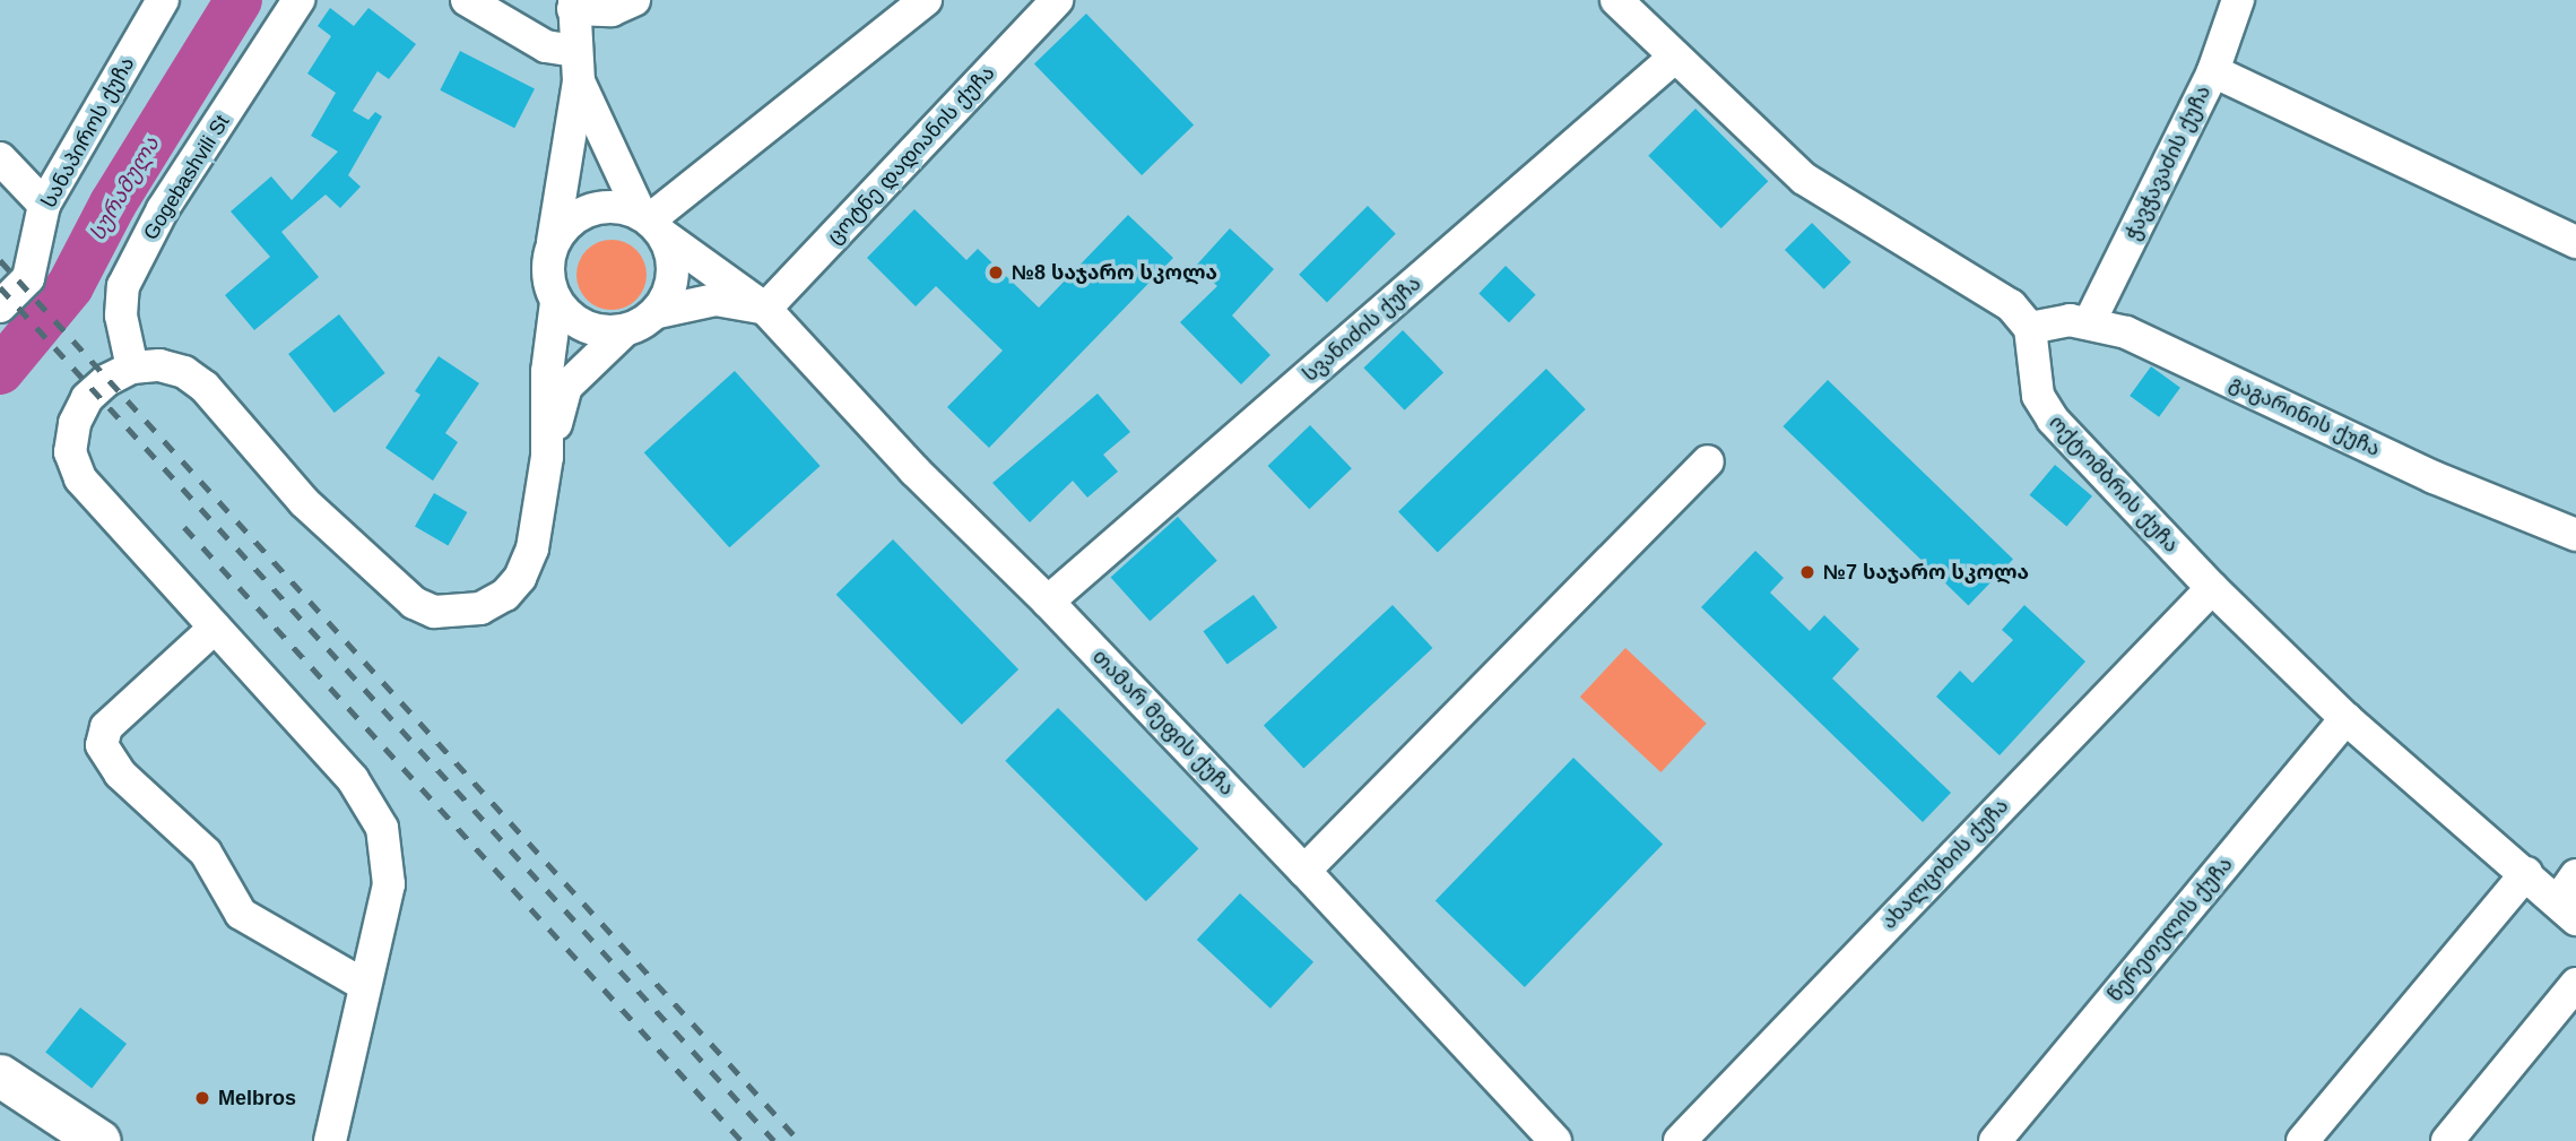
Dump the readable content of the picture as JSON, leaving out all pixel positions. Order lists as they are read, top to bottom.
{
  "streets": {
    "street": [
      "სანაპიროს ქუჩა",
      "ცოტნე დადიანის ქუჩა",
      "ჭავჭავაძის ქუჩა",
      "Gogebashvili St",
      "სვანიძის ქუჩა",
      "გაგარინის ქუჩა",
      "ოქტომბრის ქუჩა",
      "თამარ მეფის ქუჩა",
      "ახალციხის ქუჩა",
      "წერეთელის ქუჩა"
    ]
  },
  "crossings": [
    ["ცოტნე დადიანის ქუჩა", "თამარ მეფის ქუჩა"],
    ["ჭავჭავაძის ქუჩა", "გაგარინის ქუჩა"],
    ["სვანიძის ქუჩა", "თამარ მეფის ქუჩა"],
    ["გაგარინის ქუჩა", "ოქტომბრის ქუჩა"],
    ["ოქტომბრის ქუჩა", "ახალციხის ქუჩა"],
    ["ოქტომბრის ქუჩა", "წერეთელის ქუჩა"]
  ],
  "water": ["სურამულა"],
  "places": ["№8 საჯარო სკოლა", "№7 საჯარო სკოლა", "Melbros"]
}
